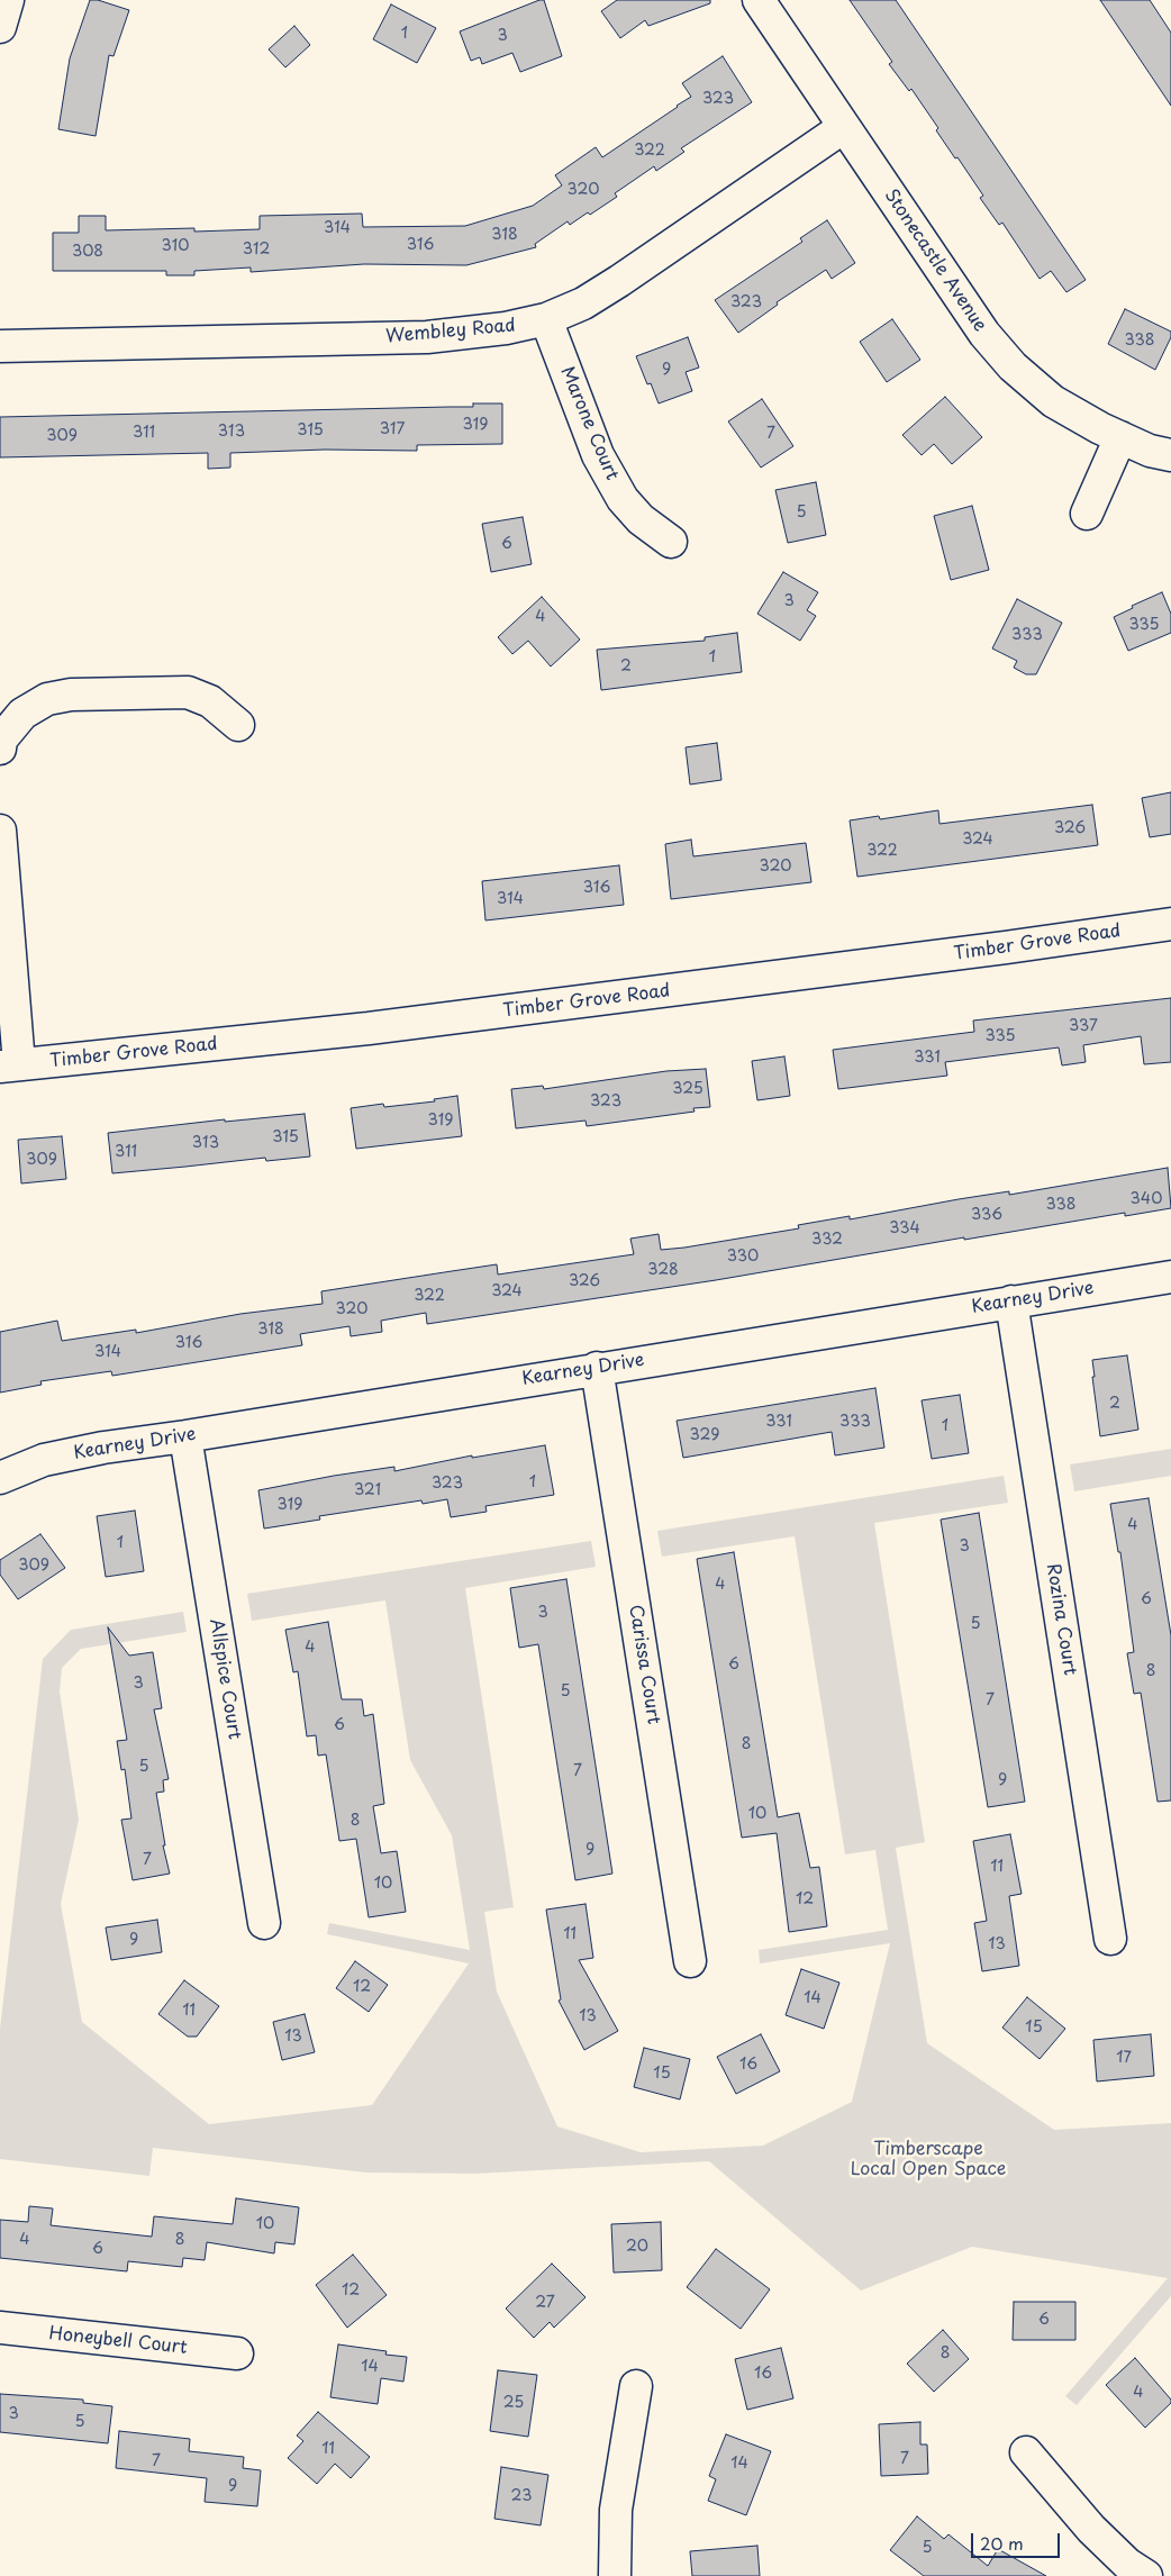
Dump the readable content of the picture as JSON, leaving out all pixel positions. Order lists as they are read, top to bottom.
{
  "streets": {
    "street": [
      "Stonecastle Avenue",
      "Wembley Road",
      "Marone Court",
      "Timber Grove Road",
      "Kearney Drive",
      "Rozina Court",
      "Carissa Court",
      "Allspice Court",
      "Honeybell Court"
    ]
  },
  "crossings": [
    ["Stonecastle Avenue", "Wembley Road"],
    ["Wembley Road", "Marone Court"],
    ["Kearney Drive", "Rozina Court"],
    ["Kearney Drive", "Carissa Court"],
    ["Kearney Drive", "Allspice Court"]
  ],
  "parks": ["Timberscape Local Open Space"],
  "house_numbers": [
    "1",
    "3",
    "323",
    "322",
    "320",
    "314",
    "318",
    "316",
    "310",
    "312",
    "308",
    "323",
    "338",
    "9",
    "319",
    "317",
    "315",
    "313",
    "311",
    "7",
    "309",
    "5",
    "6",
    "3",
    "4",
    "335",
    "333",
    "1",
    "2",
    "326",
    "324",
    "322",
    "320",
    "316",
    "314",
    "337",
    "335",
    "331",
    "325",
    "323",
    "319",
    "315",
    "313",
    "311",
    "309",
    "340",
    "338",
    "336",
    "334",
    "332",
    "330",
    "328",
    "326",
    "324",
    "322",
    "320",
    "318",
    "316",
    "314",
    "2",
    "331",
    "333",
    "1",
    "329",
    "1",
    "323",
    "321",
    "319",
    "4",
    "1",
    "3",
    "309",
    "4",
    "6",
    "3",
    "5",
    "4",
    "6",
    "8",
    "3",
    "5",
    "7",
    "6",
    "8",
    "5",
    "7",
    "9",
    "10",
    "8",
    "9",
    "7",
    "11",
    "10",
    "12",
    "11",
    "9",
    "13",
    "12",
    "14",
    "11",
    "13",
    "15",
    "13",
    "17",
    "16",
    "15",
    "10",
    "4",
    "8",
    "20",
    "6",
    "12",
    "27",
    "6",
    "8",
    "14",
    "16",
    "4",
    "25",
    "3",
    "5",
    "11",
    "7",
    "7",
    "14",
    "9",
    "23",
    "5"
  ],
  "scale_bar": "20 m"
}
